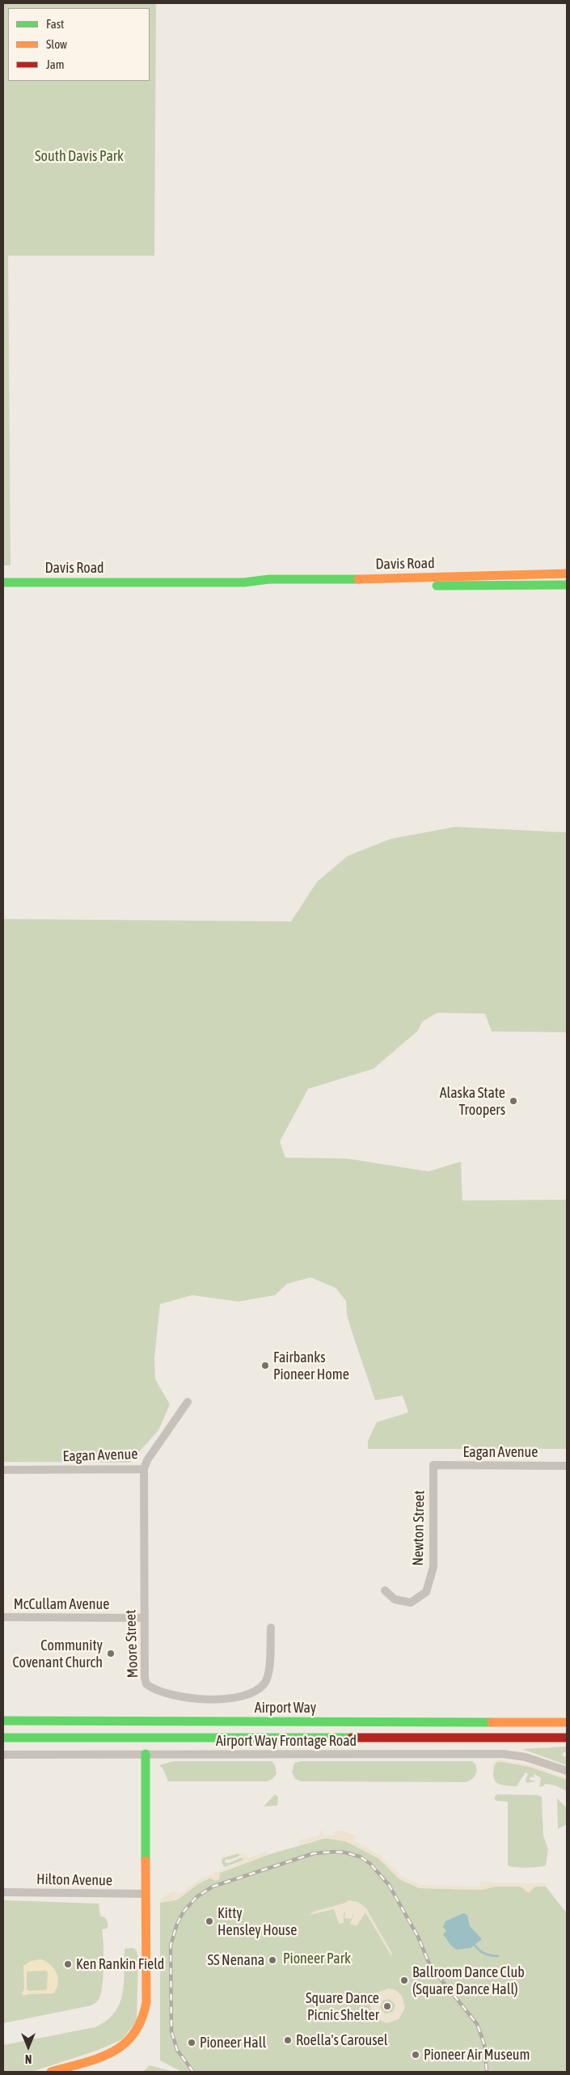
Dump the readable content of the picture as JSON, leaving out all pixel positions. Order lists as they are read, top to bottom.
{
  "streets": {
    "street": [
      "Davis Road",
      "Eagan Avenue",
      "Newton Street",
      "McCullam Avenue",
      "Moore Street",
      "Airport Way",
      "Airport Way Frontage Road",
      "Hilton Avenue"
    ]
  },
  "crossings": [
    ["Eagan Avenue", "Newton Street"],
    ["Eagan Avenue", "Moore Street"],
    ["McCullam Avenue", "Moore Street"]
  ],
  "parks": ["South Davis Park", "Pioneer Park"],
  "places": [
    "Alaska State Troopers",
    "Fairbanks Pioneer Home",
    "Community Covenant Church",
    "Kitty Hensley House",
    "SS Nenana",
    "Ken Rankin Field",
    "Ballroom Dance Club (Square Dance Hall)",
    "Square Dance Picnic Shelter",
    "Roella's Carousel",
    "Pioneer Hall",
    "Pioneer Air Museum"
  ],
  "legend": ["Fast", "Slow", "Jam"],
  "north": "bottom"
}
